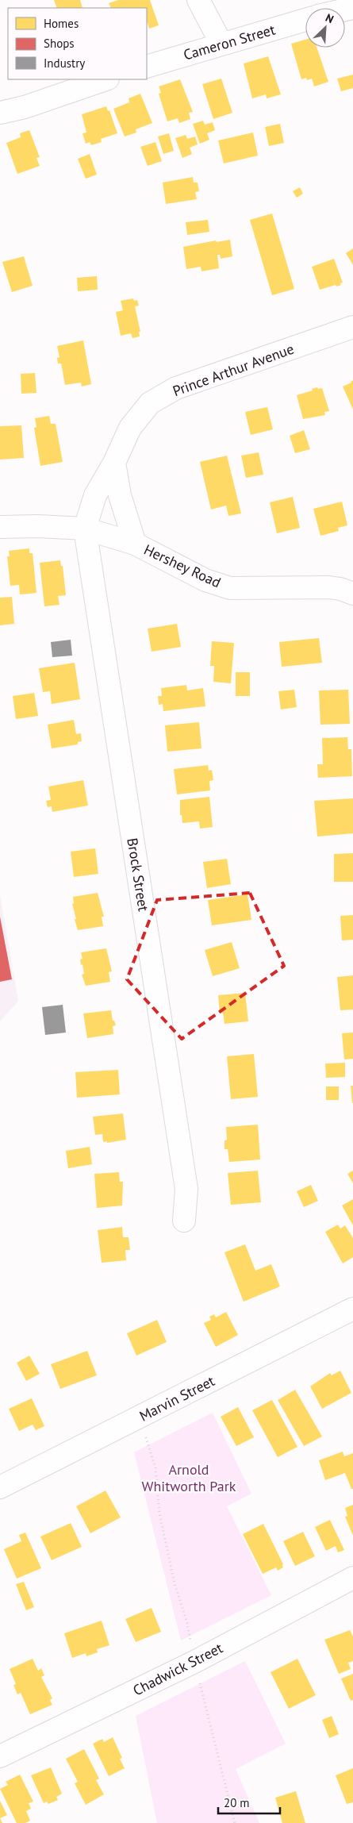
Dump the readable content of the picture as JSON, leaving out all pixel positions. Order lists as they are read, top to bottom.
{
  "streets": {
    "street": [
      "Cameron Street",
      "Prince Arthur Avenue",
      "Hershey Road",
      "Brock Street",
      "Marvin Street",
      "Chadwick Street"
    ]
  },
  "crossings": [
    ["Prince Arthur Avenue", "Hershey Road"],
    ["Prince Arthur Avenue", "Brock Street"],
    ["Hershey Road", "Brock Street"]
  ],
  "parks": ["Arnold Whitworth Park"],
  "legend": ["Homes", "Shops", "Industry"],
  "scale_bar": "20 m",
  "north": "top right"
}
